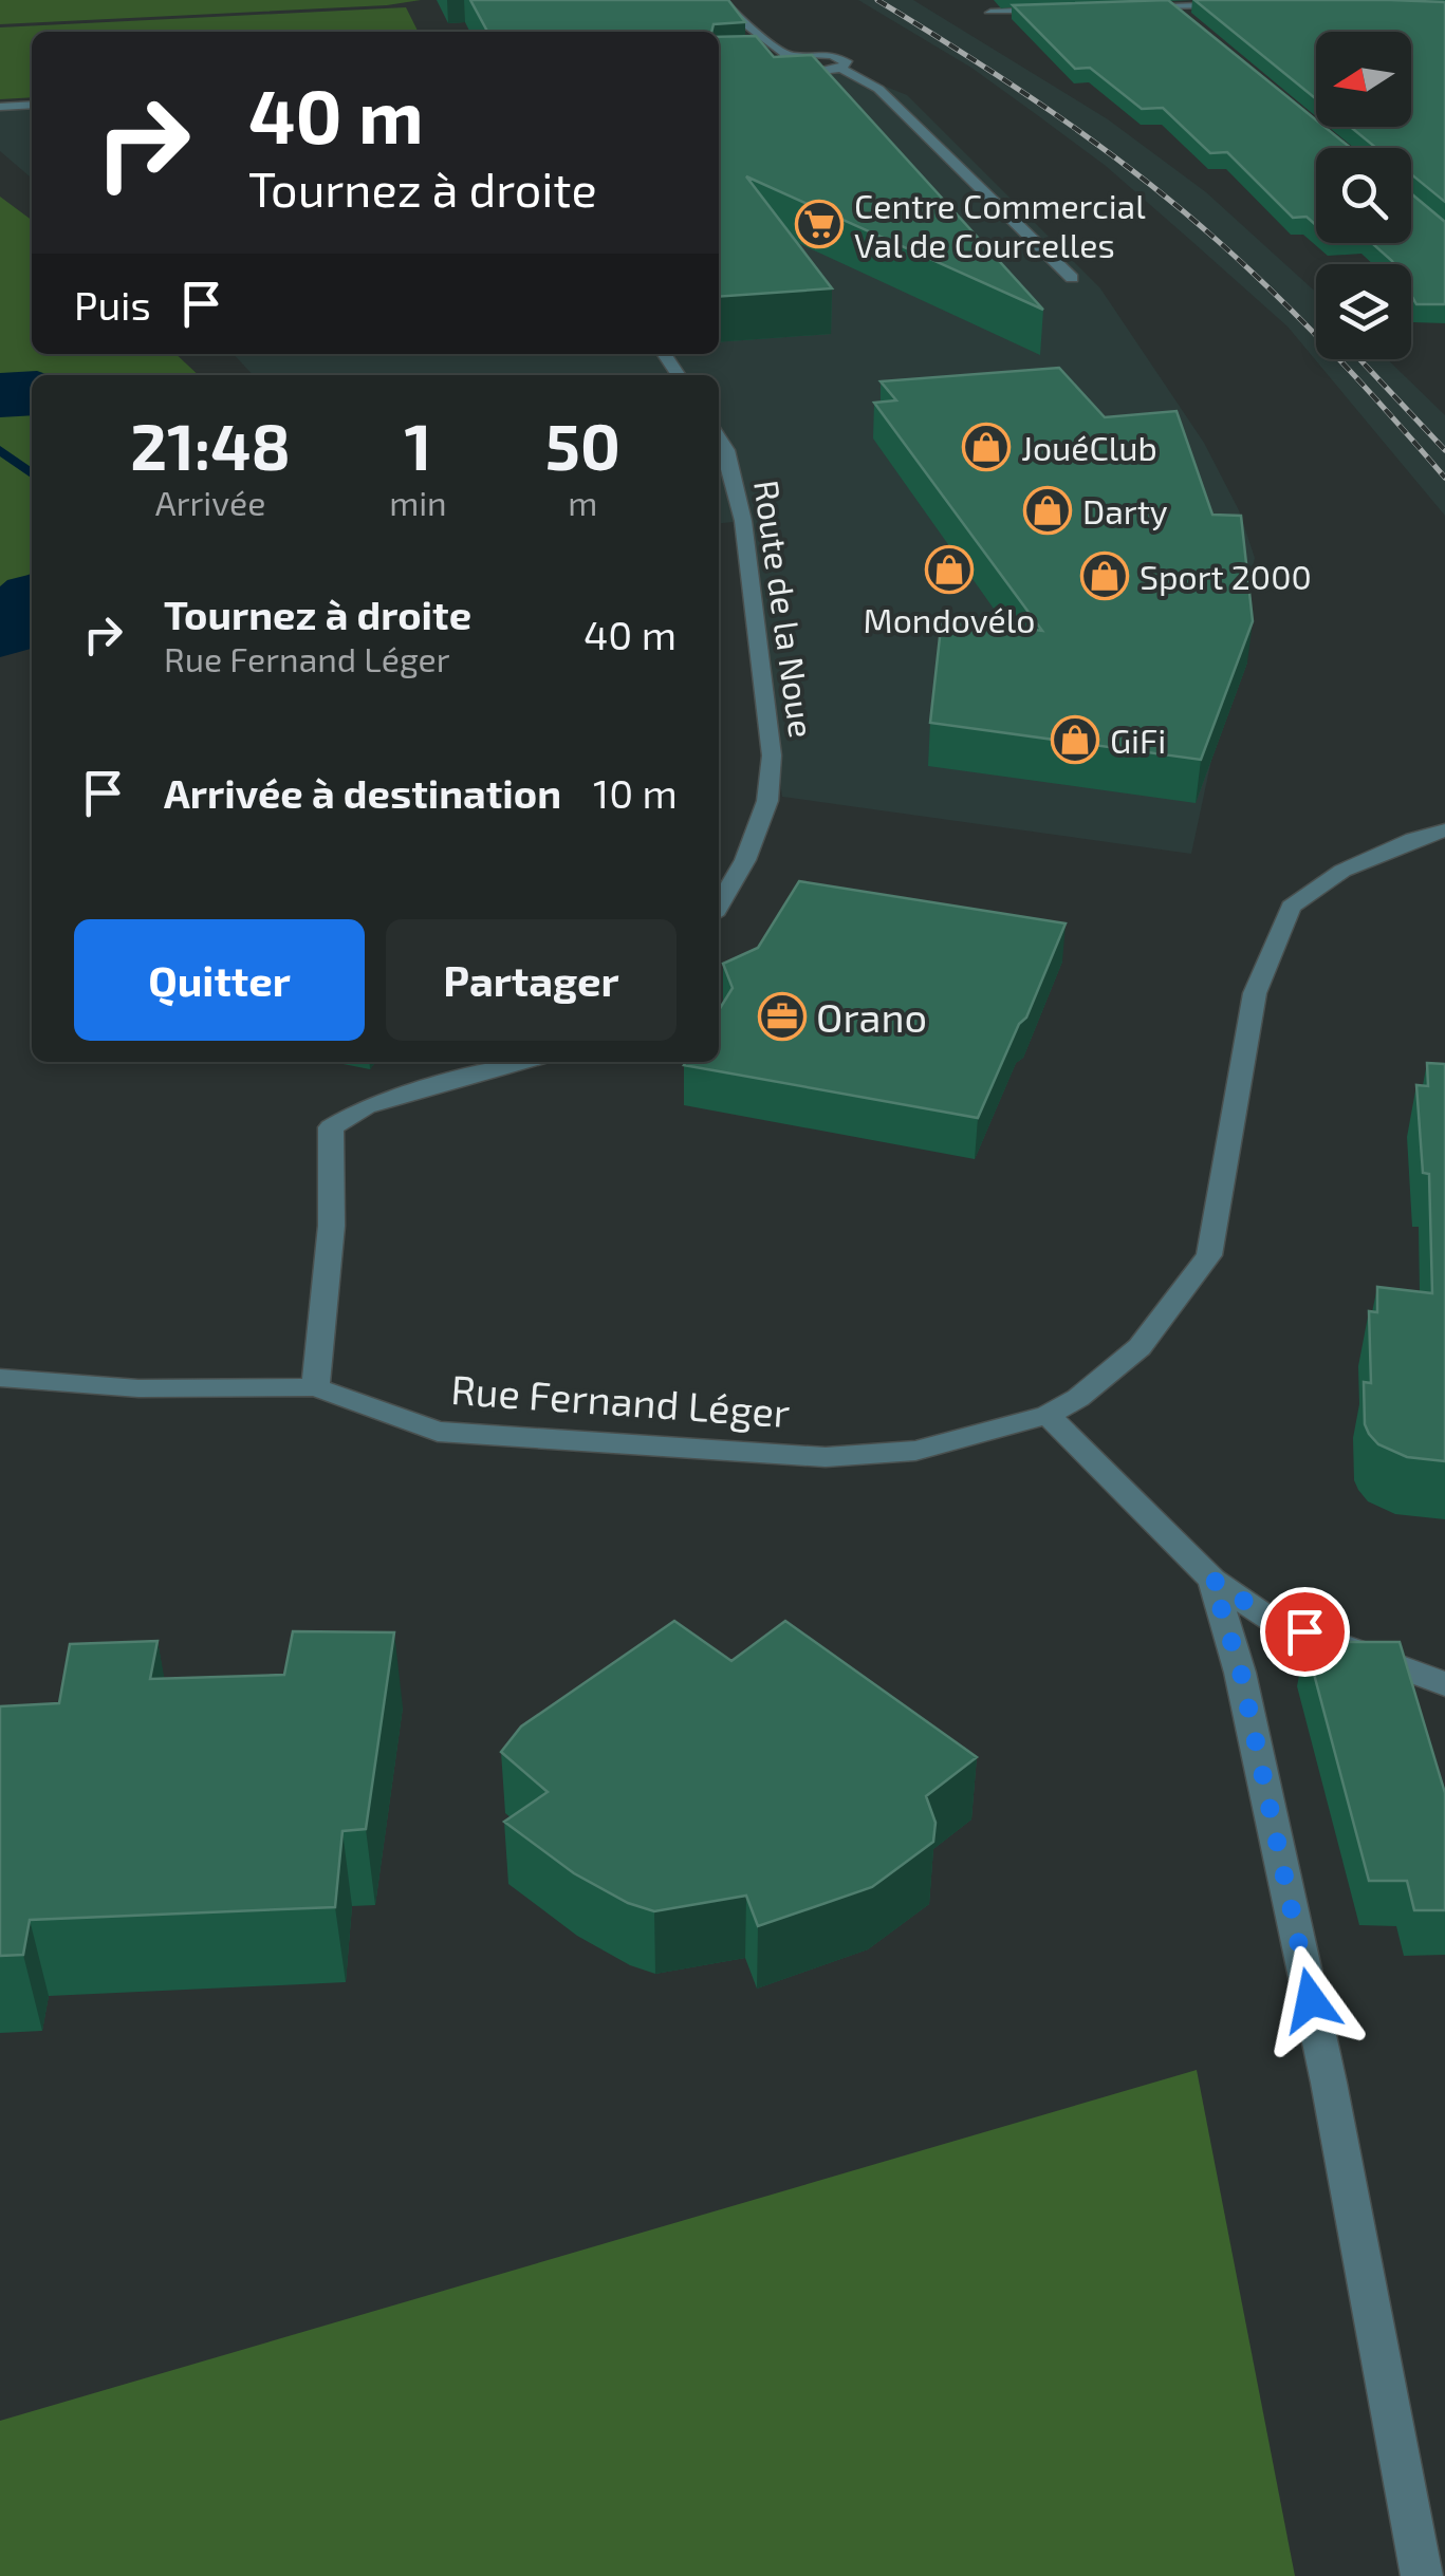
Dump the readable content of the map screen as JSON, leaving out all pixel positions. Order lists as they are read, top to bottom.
{
  "streets": {
    "street": ["Route de la Noue", "Rue Fernand Léger"]
  },
  "places": {
    "supermarket": ["Centre Commercial Val de Courcelles"],
    "shop": [
      "JouéClub",
      "Darty",
      "Mondovélo",
      "Sport 2000",
      "GiFi"
    ],
    "office": ["Orano"]
  },
  "north": "left",
  "page": {
    "turn": ["40 m", "Tournez à droite"],
    "then": "Puis",
    "eta": [
      "21:48",
      "Arrivée",
      "1",
      "min",
      "50",
      "m"
    ],
    "list": [
      {
        "name": "Tournez à droite",
        "note": "Rue Fernand Léger",
        "value": "40 m"
      },
      {
        "name": "Arrivée à destination",
        "value": "10 m"
      }
    ],
    "buttons": ["Quitter", "Partager"]
  }
}
